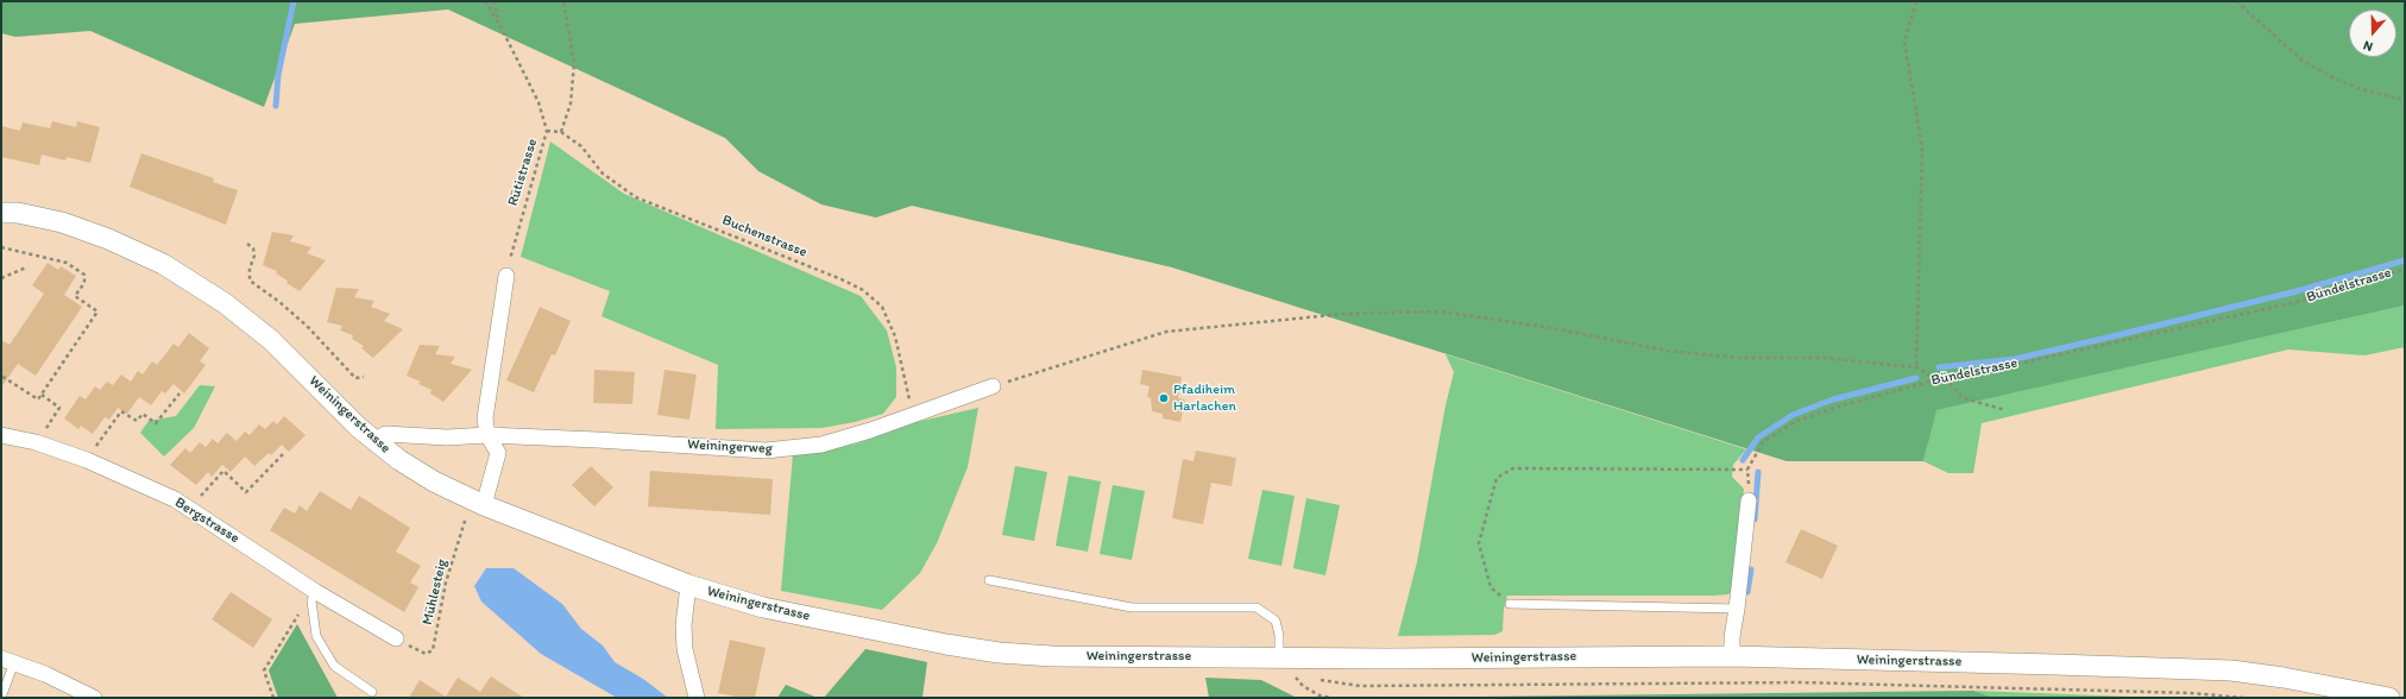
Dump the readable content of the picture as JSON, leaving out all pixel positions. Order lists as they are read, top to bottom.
{
  "streets": {
    "street": ["Weiningerstrasse", "Weiningerweg", "Bergstrasse"],
    "path": [
      "Rütistrasse",
      "Buchenstrasse",
      "Bündelstrasse",
      "Mühlesteig"
    ]
  },
  "crossings": [
    ["Buchenstrasse", "Weiningerweg"],
    ["Weiningerstrasse", "Weiningerweg"],
    ["Weiningerstrasse", "Mühlesteig"],
    ["Bergstrasse", "Mühlesteig"]
  ],
  "places": ["Pfadiheim Harlachen"],
  "north": "bottom"
}
